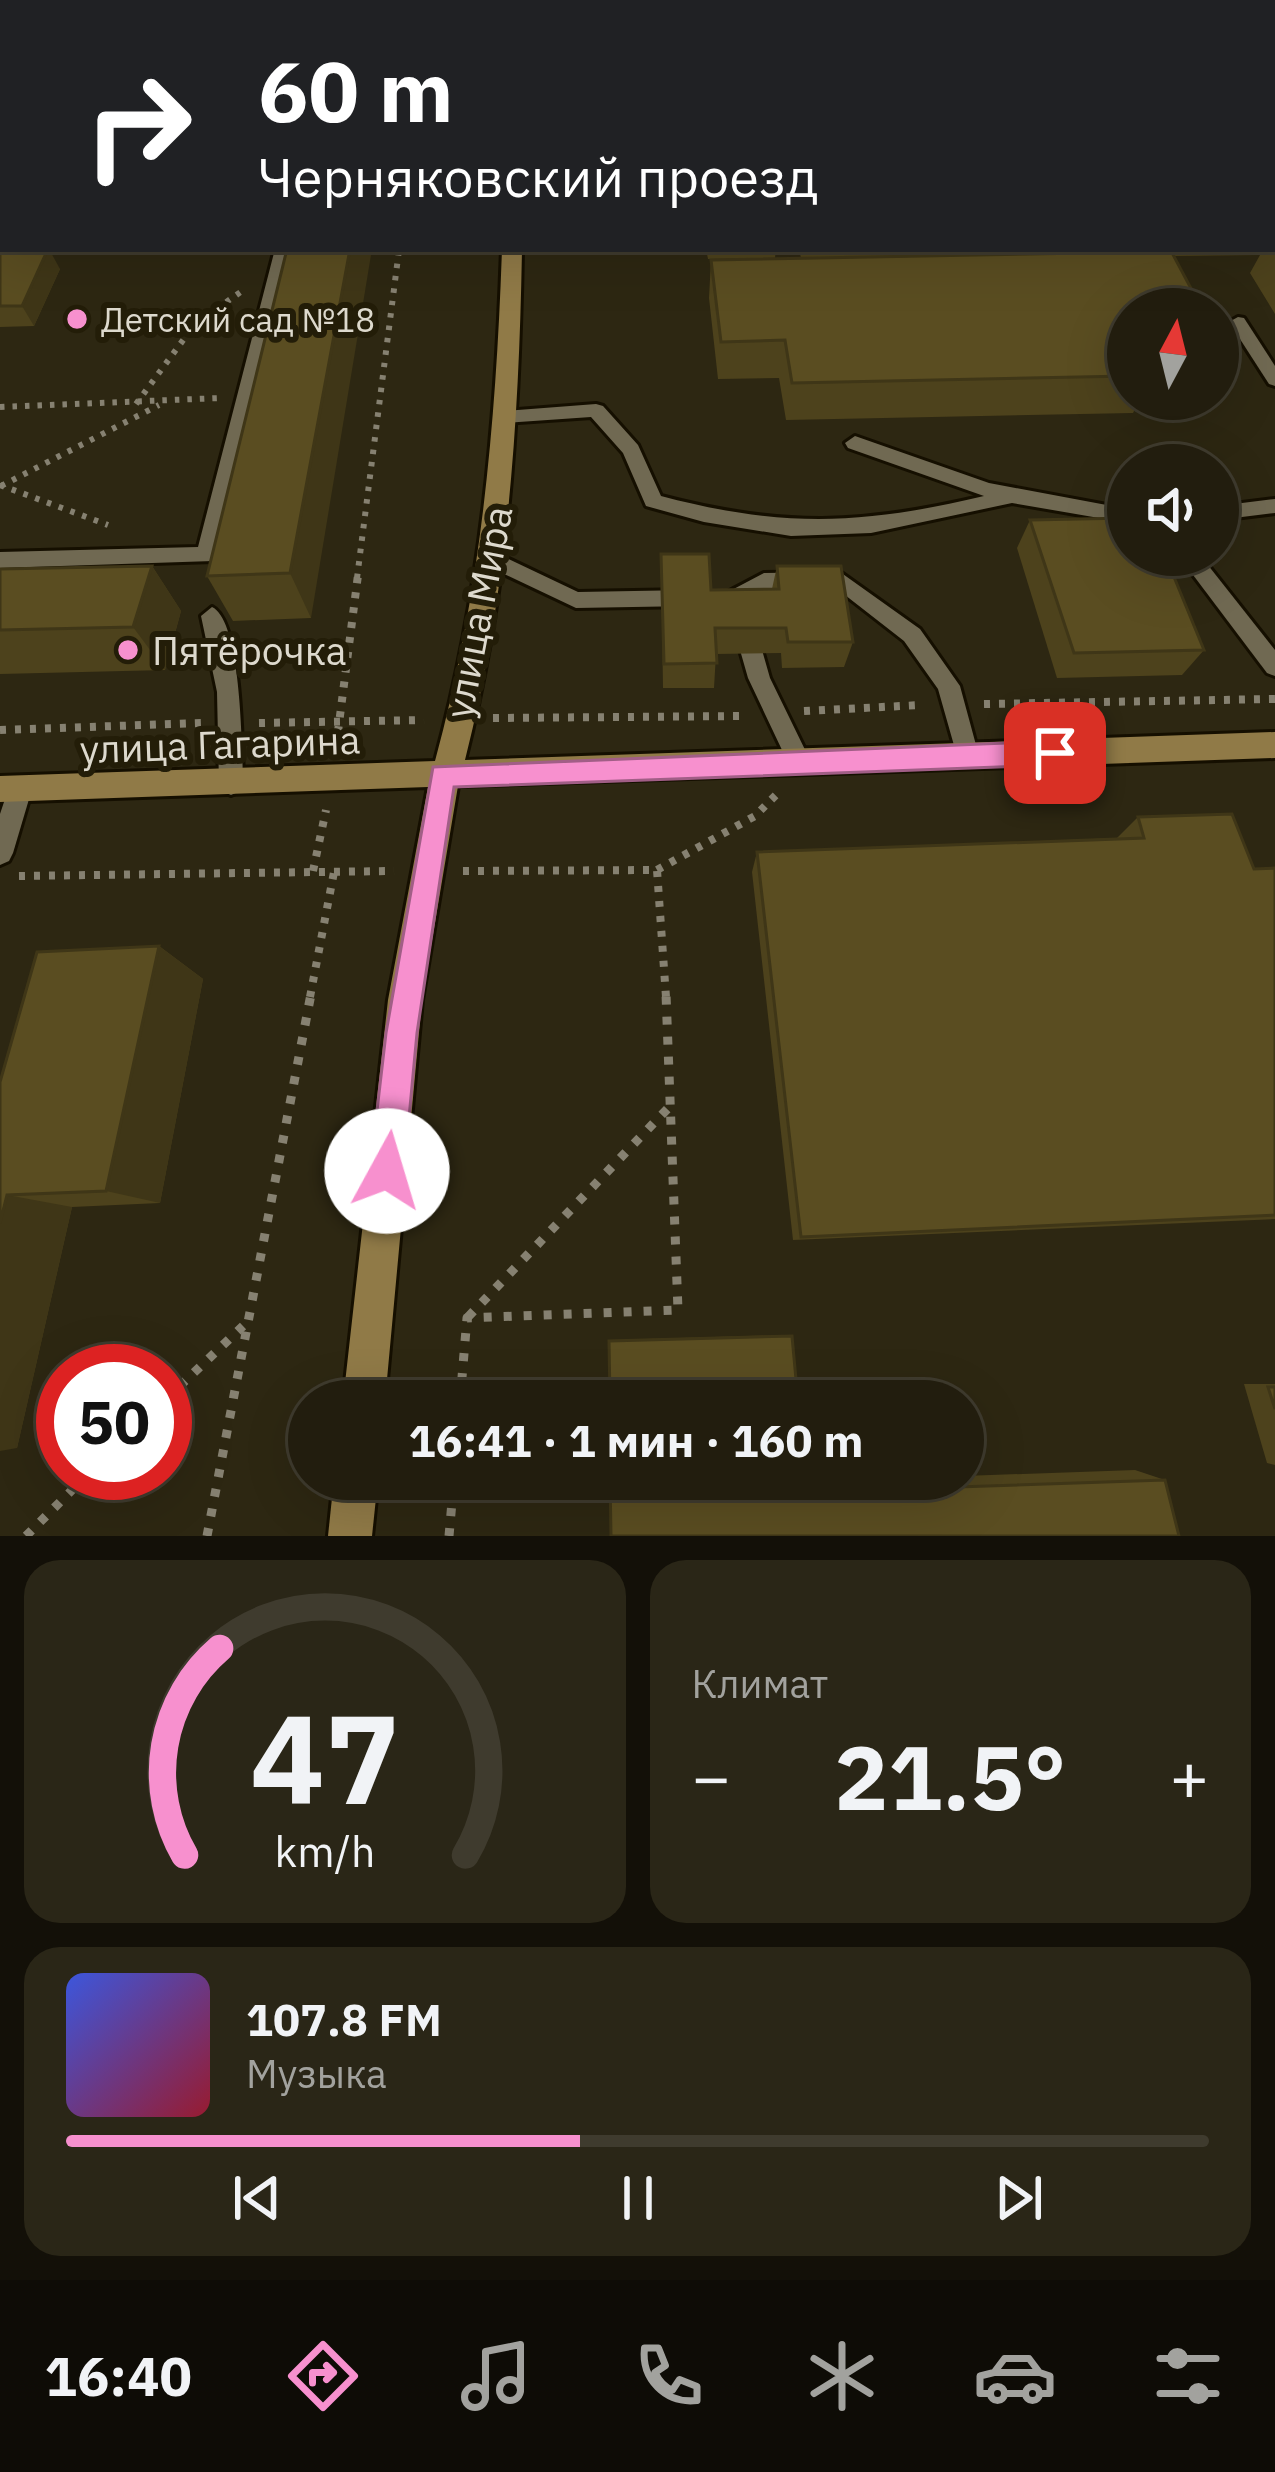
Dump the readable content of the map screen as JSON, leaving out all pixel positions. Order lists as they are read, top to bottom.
{
  "streets": {
    "main road": ["улица Мира", "улица Гагарина"]
  },
  "crossings": [
    ["улица Мира", "улица Гагарина"]
  ],
  "places": ["Детский сад №18", "Пятёрочка"],
  "north": "top",
  "page": {
    "turn": ["60 m", "Черняковский проезд"],
    "limit": "50",
    "trip": "16:41 · 1 мин · 160 m",
    "tile": "Климат",
    "heat": ["−", "21.5°", "+"],
    "song": ["107.8 FM", "Музыка"],
    "tabs": "16:40",
    "gauge": ["47", "km/h"]
  }
}
